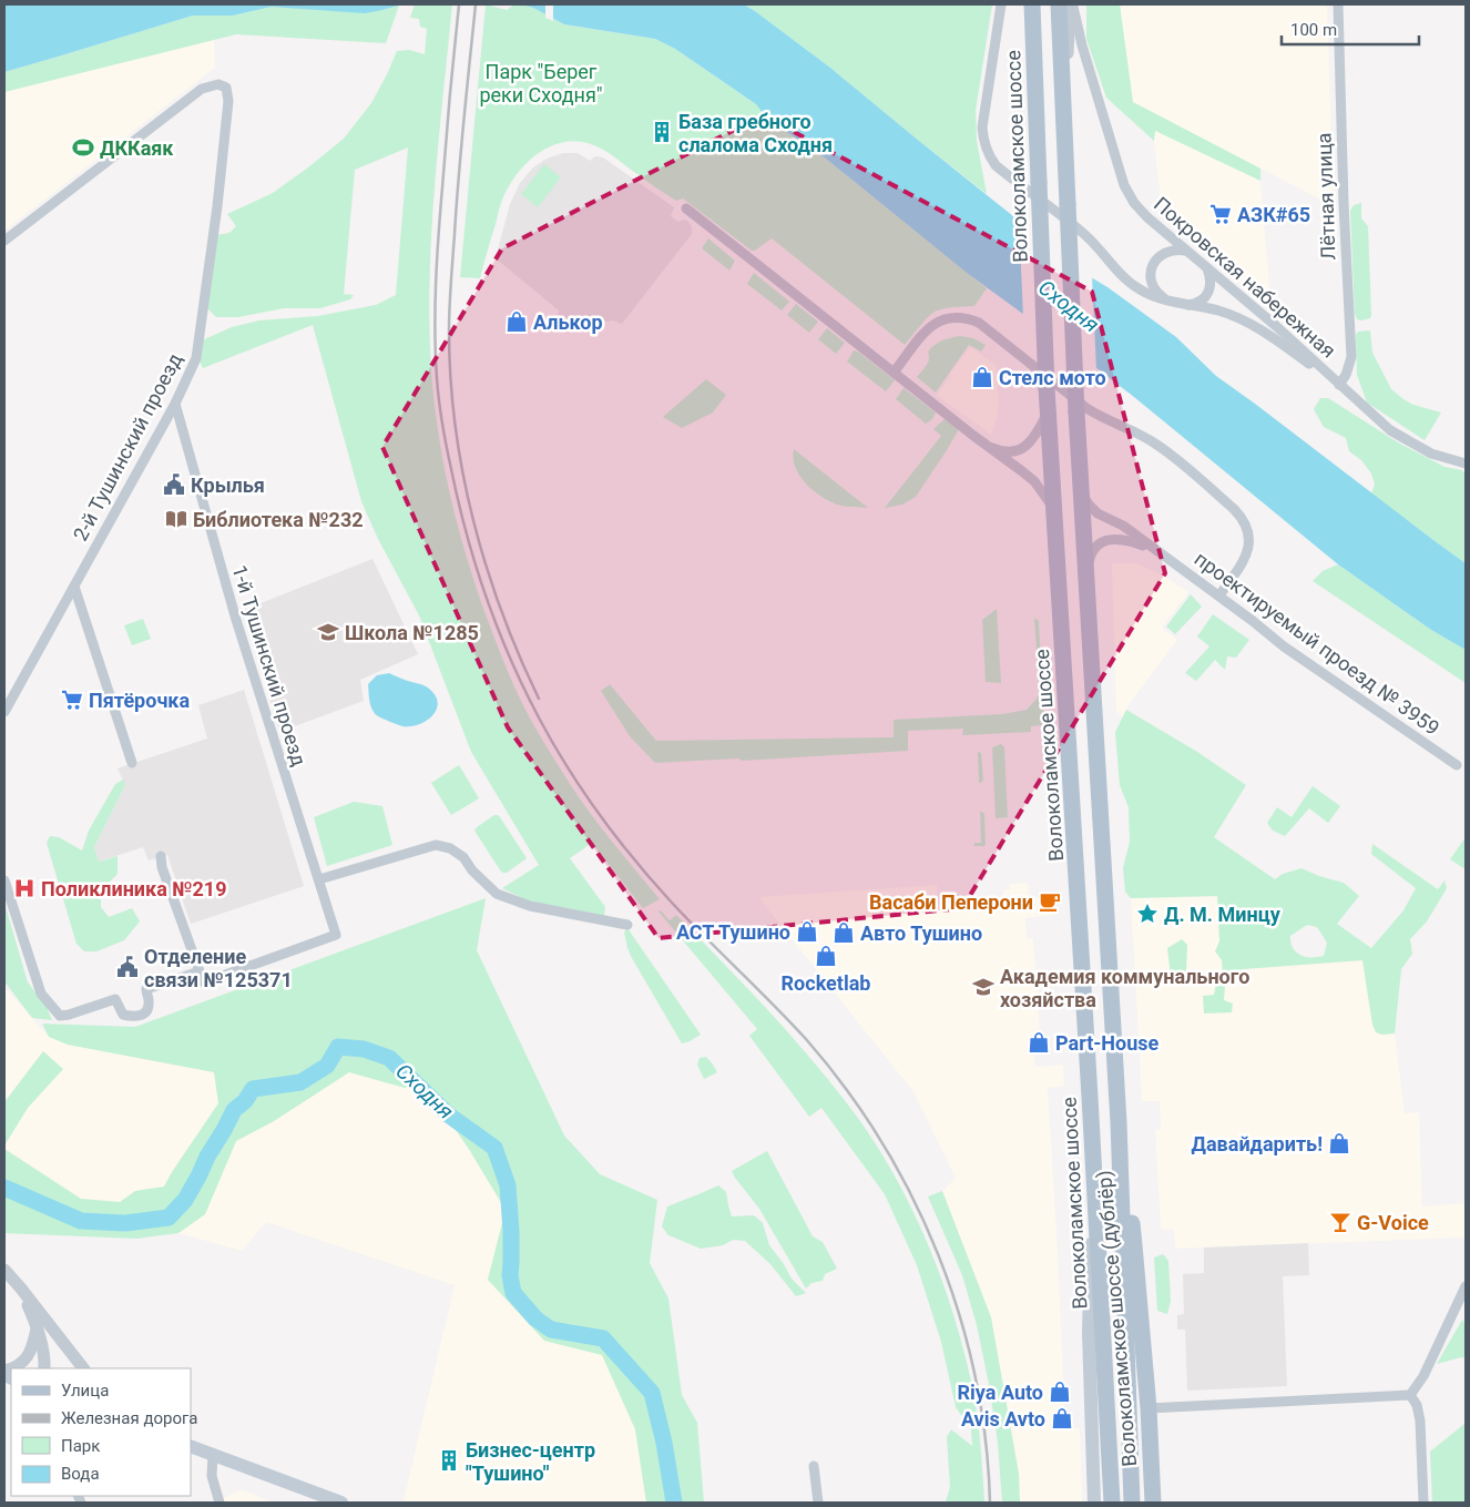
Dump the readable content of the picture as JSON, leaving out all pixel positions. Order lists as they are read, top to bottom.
{
  "streets": {
    "main road": ["Волоколамское шоссе", "Волоколамское шоссе (дублёр)"],
    "street": [
      "Лётная улица",
      "Покровская набережная",
      "2-й Тушинский проезд",
      "проектируемый проезд № 3959",
      "1-й Тушинский проезд"
    ]
  },
  "crossings": [
    ["Волоколамское шоссе", "Волоколамское шоссе (дублёр)"],
    ["Лётная улица", "Покровская набережная"],
    ["2-й Тушинский проезд", "1-й Тушинский проезд"]
  ],
  "water": ["Сходня"],
  "parks": ["Парк \"Берег реки Сходня\""],
  "places": {
    "building": ["База гребного слалома Сходня", "Бизнес-центр \"Тушино\""],
    "sports": ["ДККаяк"],
    "supermarket": ["АЗК#65", "Пятёрочка"],
    "shop": [
      "Алькор",
      "Стелс мото",
      "АСТ Тушино",
      "Авто Тушино",
      "Rocketlab",
      "Part-House",
      "Давайдарить!",
      "Riya Auto",
      "Avis Avto"
    ],
    "public building": ["Крылья", "Отделение связи №125371"],
    "library": ["Библиотека №232"],
    "school or university": ["Школа №1285", "Академия коммунального хозяйства"],
    "hospital": ["Поликлиника №219"],
    "cafe": ["Васаби Пеперони"],
    "place": ["Д. М. Минцу"],
    "bar": ["G-Voice"]
  },
  "legend": [
    "Улица",
    "Железная дорога",
    "Парк",
    "Вода"
  ],
  "scale_bar": "100 m"
}
